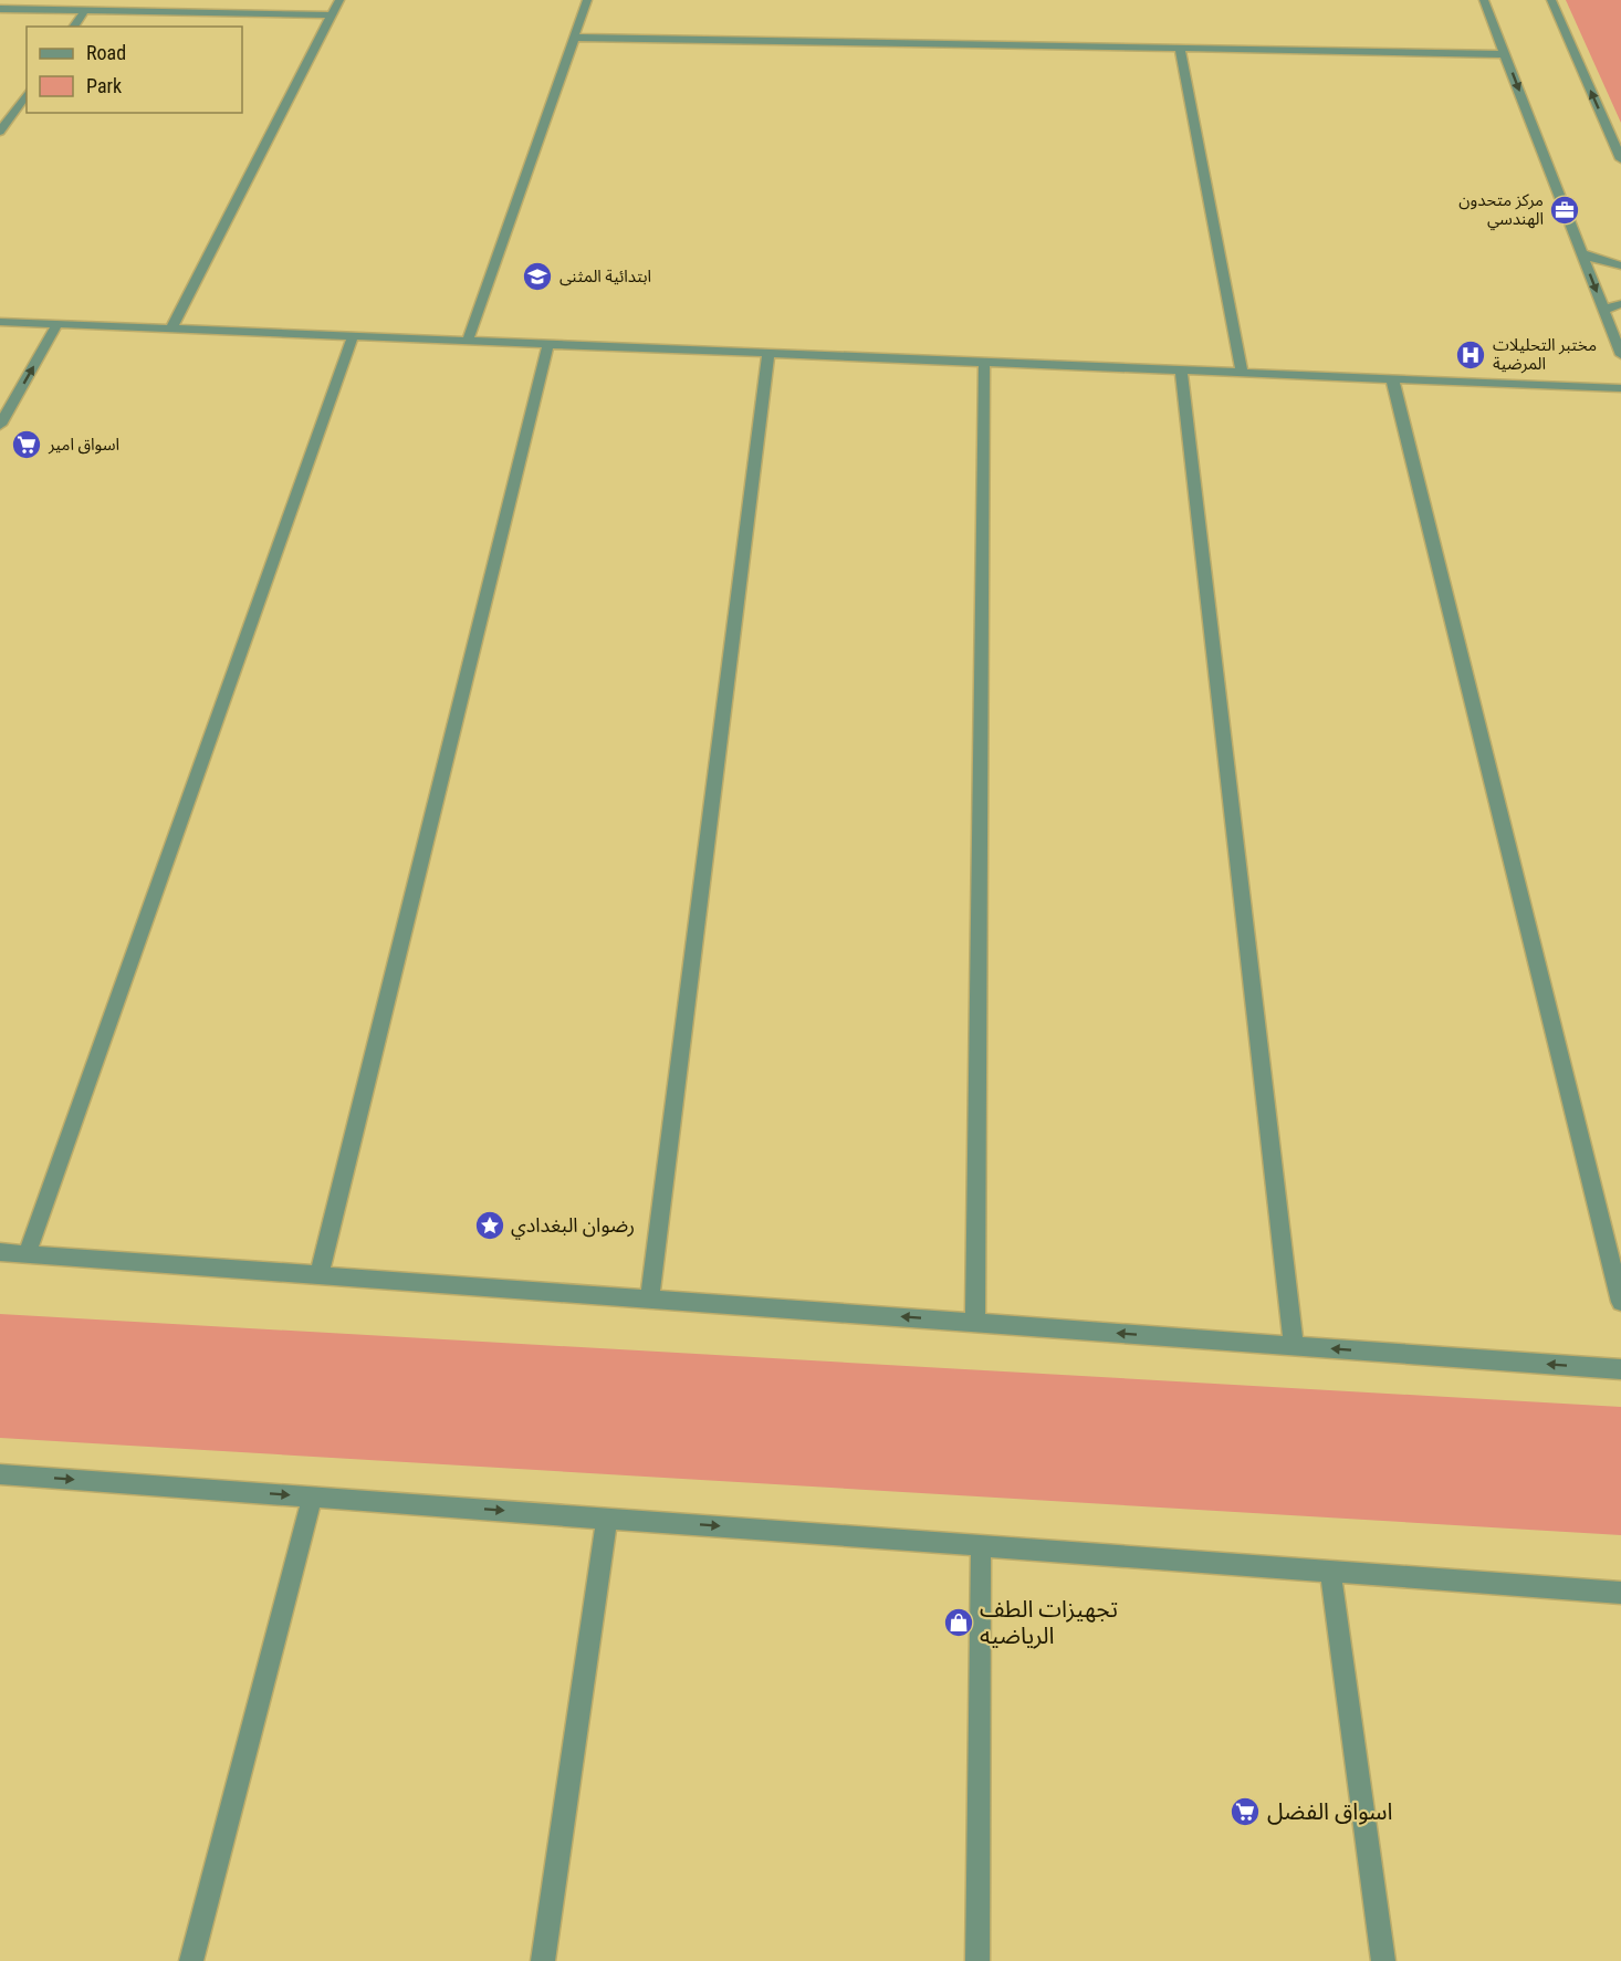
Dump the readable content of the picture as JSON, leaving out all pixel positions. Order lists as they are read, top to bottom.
{
  "places": {
    "office": ["مركز متحدون الهندسي"],
    "school or university": ["ابتدائية المثنى"],
    "hospital": ["مختبر التحليلات المرضية"],
    "supermarket": ["اسواق امير", "اسواق الفضل"],
    "place": ["رضوان البغدادي"],
    "shop": ["تجهيزات الطف الرياضيه"]
  },
  "legend": ["Road", "Park"]
}
